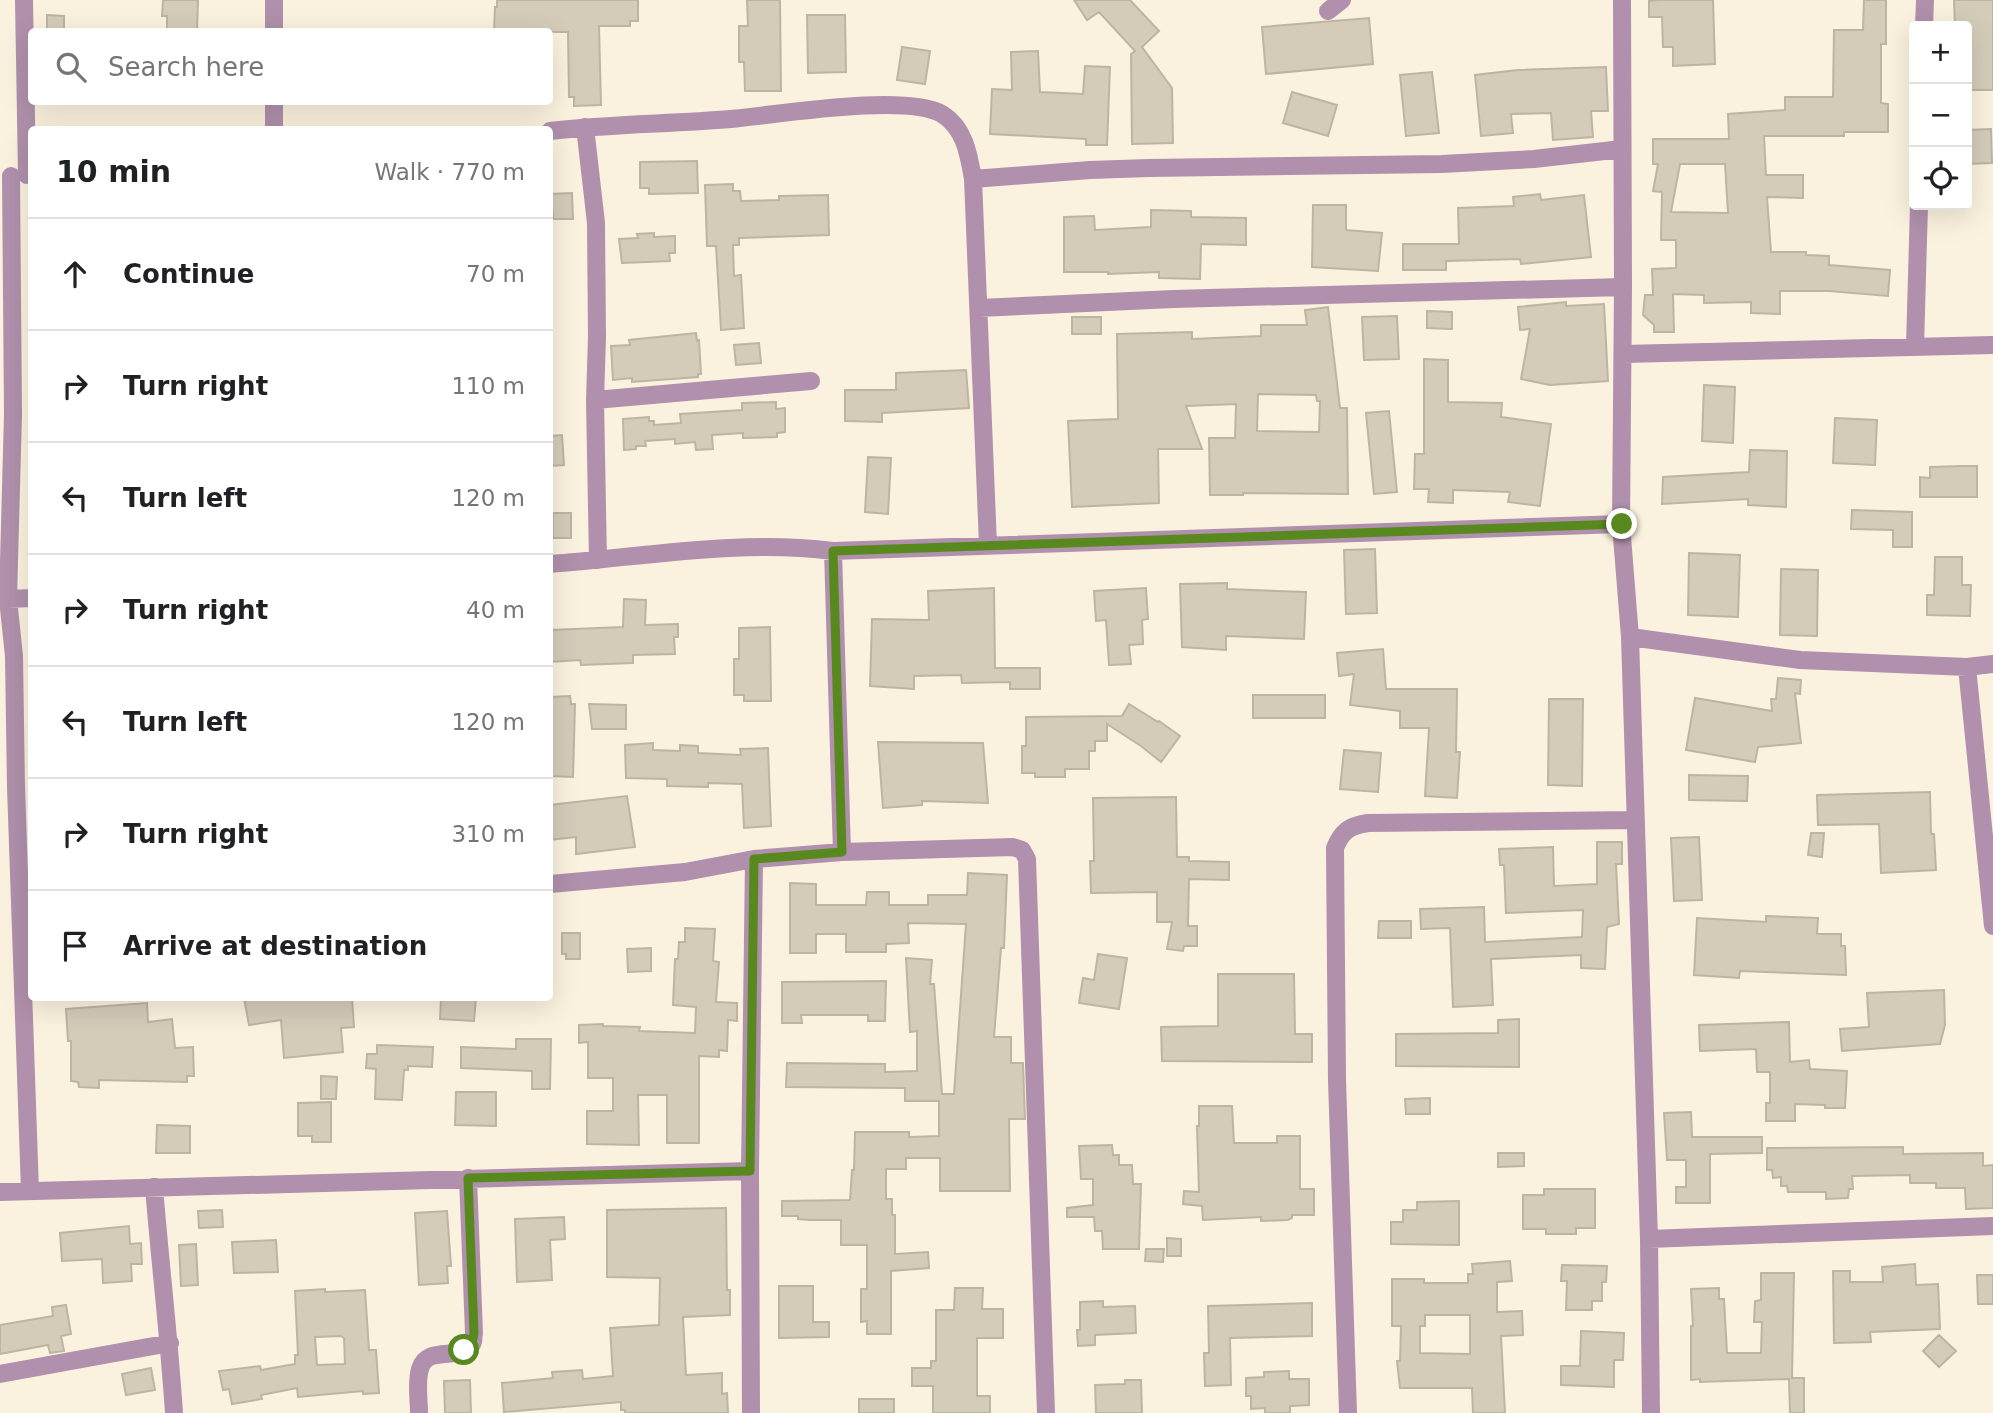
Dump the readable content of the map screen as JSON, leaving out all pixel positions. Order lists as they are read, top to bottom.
{
  "page": {
    "map_buttons": ["+", "−"],
    "search": "Search here",
    "heading": ["10 min", "Walk · 770 m"],
    "list": [
      ["Continue", "70 m"],
      ["Turn right", "110 m"],
      ["Turn left", "120 m"],
      ["Turn right", "40 m"],
      ["Turn left", "120 m"],
      ["Turn right", "310 m"],
      "Arrive at destination"
    ]
  }
}
